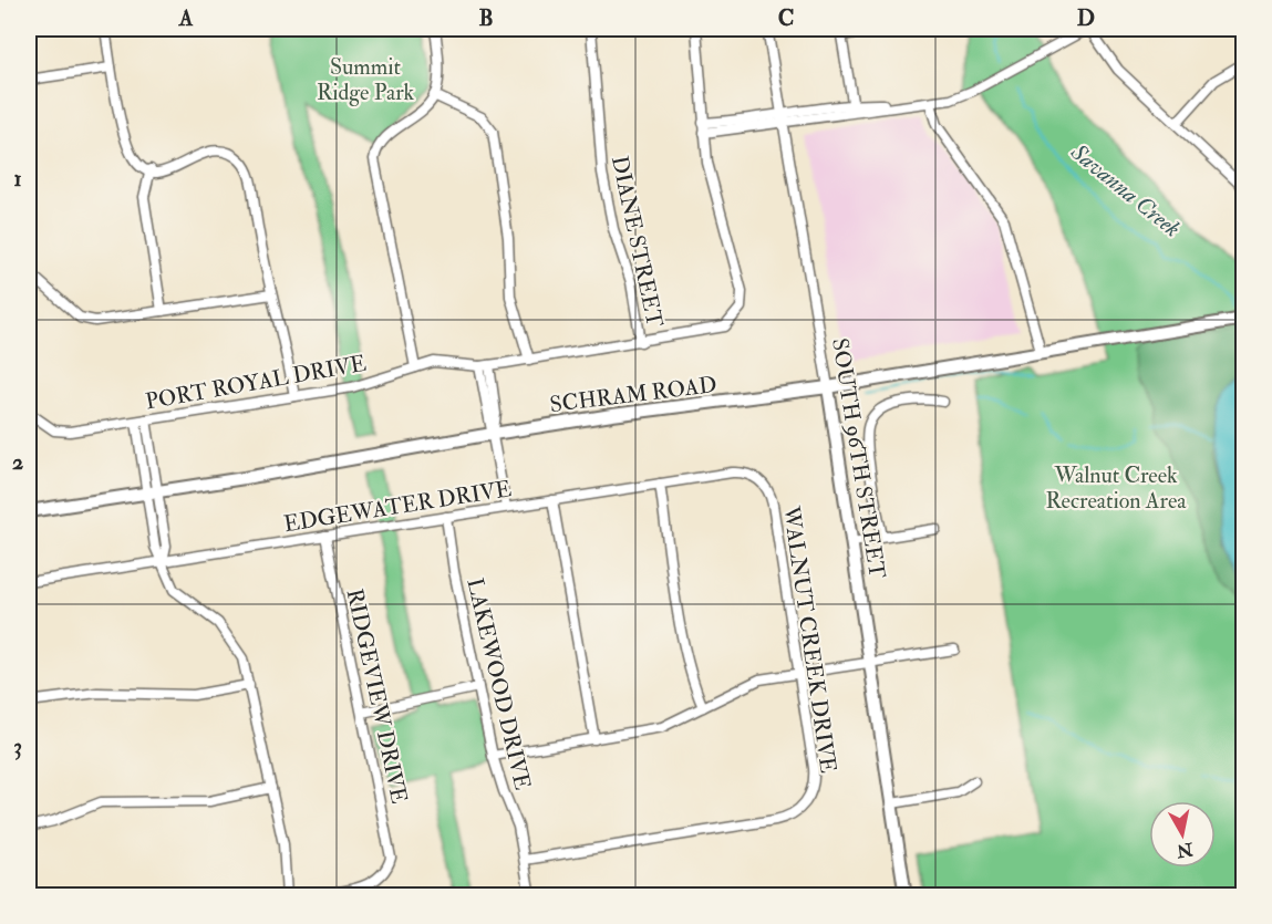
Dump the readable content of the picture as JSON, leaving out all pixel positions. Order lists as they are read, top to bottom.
{
  "streets": {
    "main road": ["SCHRAM ROAD", "SOUTH 96TH STREET"],
    "street": [
      "DIANE STREET",
      "PORT ROYAL DRIVE",
      "EDGEWATER DRIVE",
      "WALNUT CREEK DRIVE",
      "LAKEWOOD DRIVE",
      "RIDGEVIEW DRIVE"
    ]
  },
  "crossings": [
    ["DIANE STREET", "PORT ROYAL DRIVE"],
    ["SCHRAM ROAD", "SOUTH 96TH STREET"],
    ["EDGEWATER DRIVE", "WALNUT CREEK DRIVE"],
    ["EDGEWATER DRIVE", "LAKEWOOD DRIVE"],
    ["EDGEWATER DRIVE", "RIDGEVIEW DRIVE"],
    ["WALNUT CREEK DRIVE", "LAKEWOOD DRIVE"]
  ],
  "water": ["Savanna Creek"],
  "parks": ["Summit Ridge Park", "Walnut Creek Recreation Area"],
  "north": "bottom",
  "grid": {
    "columns": [
      "A",
      "B",
      "C",
      "D"
    ],
    "rows": ["1", "2", "3"]
  }
}
